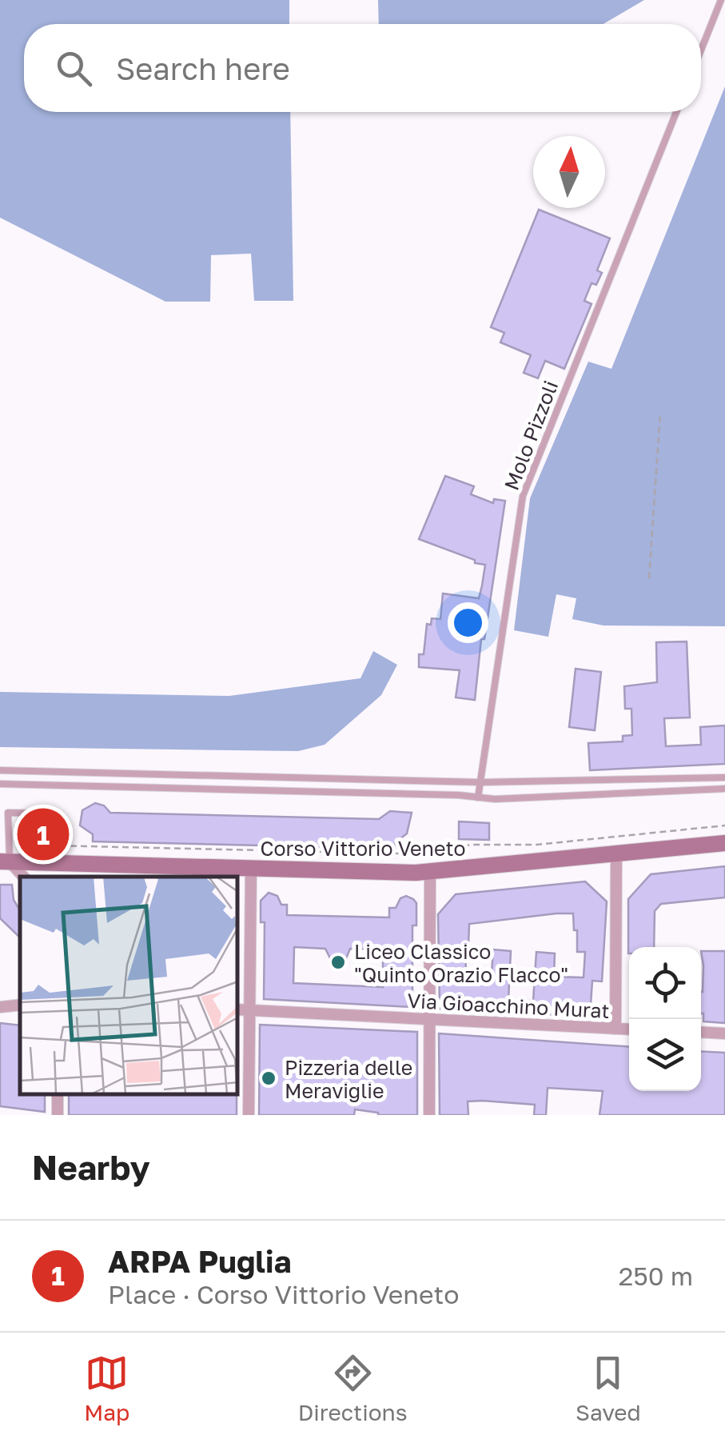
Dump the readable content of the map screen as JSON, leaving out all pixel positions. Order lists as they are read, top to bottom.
{
  "streets": {
    "main road": ["Corso Vittorio Veneto"],
    "street": ["Via Gioacchino Murat"],
    "lane": ["Molo Pizzoli"]
  },
  "places": ["Liceo Classico \"Quinto Orazio Flacco\"", "Pizzeria delle Meraviglie"],
  "north": "top",
  "page": {
    "search": "Search here",
    "pins": "1",
    "heading": "Nearby",
    "list": [
      {
        "mark": "1",
        "name": "ARPA Puglia",
        "note": "Place · Corso Vittorio Veneto",
        "value": "250 m"
      }
    ],
    "nav": ["Map", "Directions", "Saved"]
  }
}
